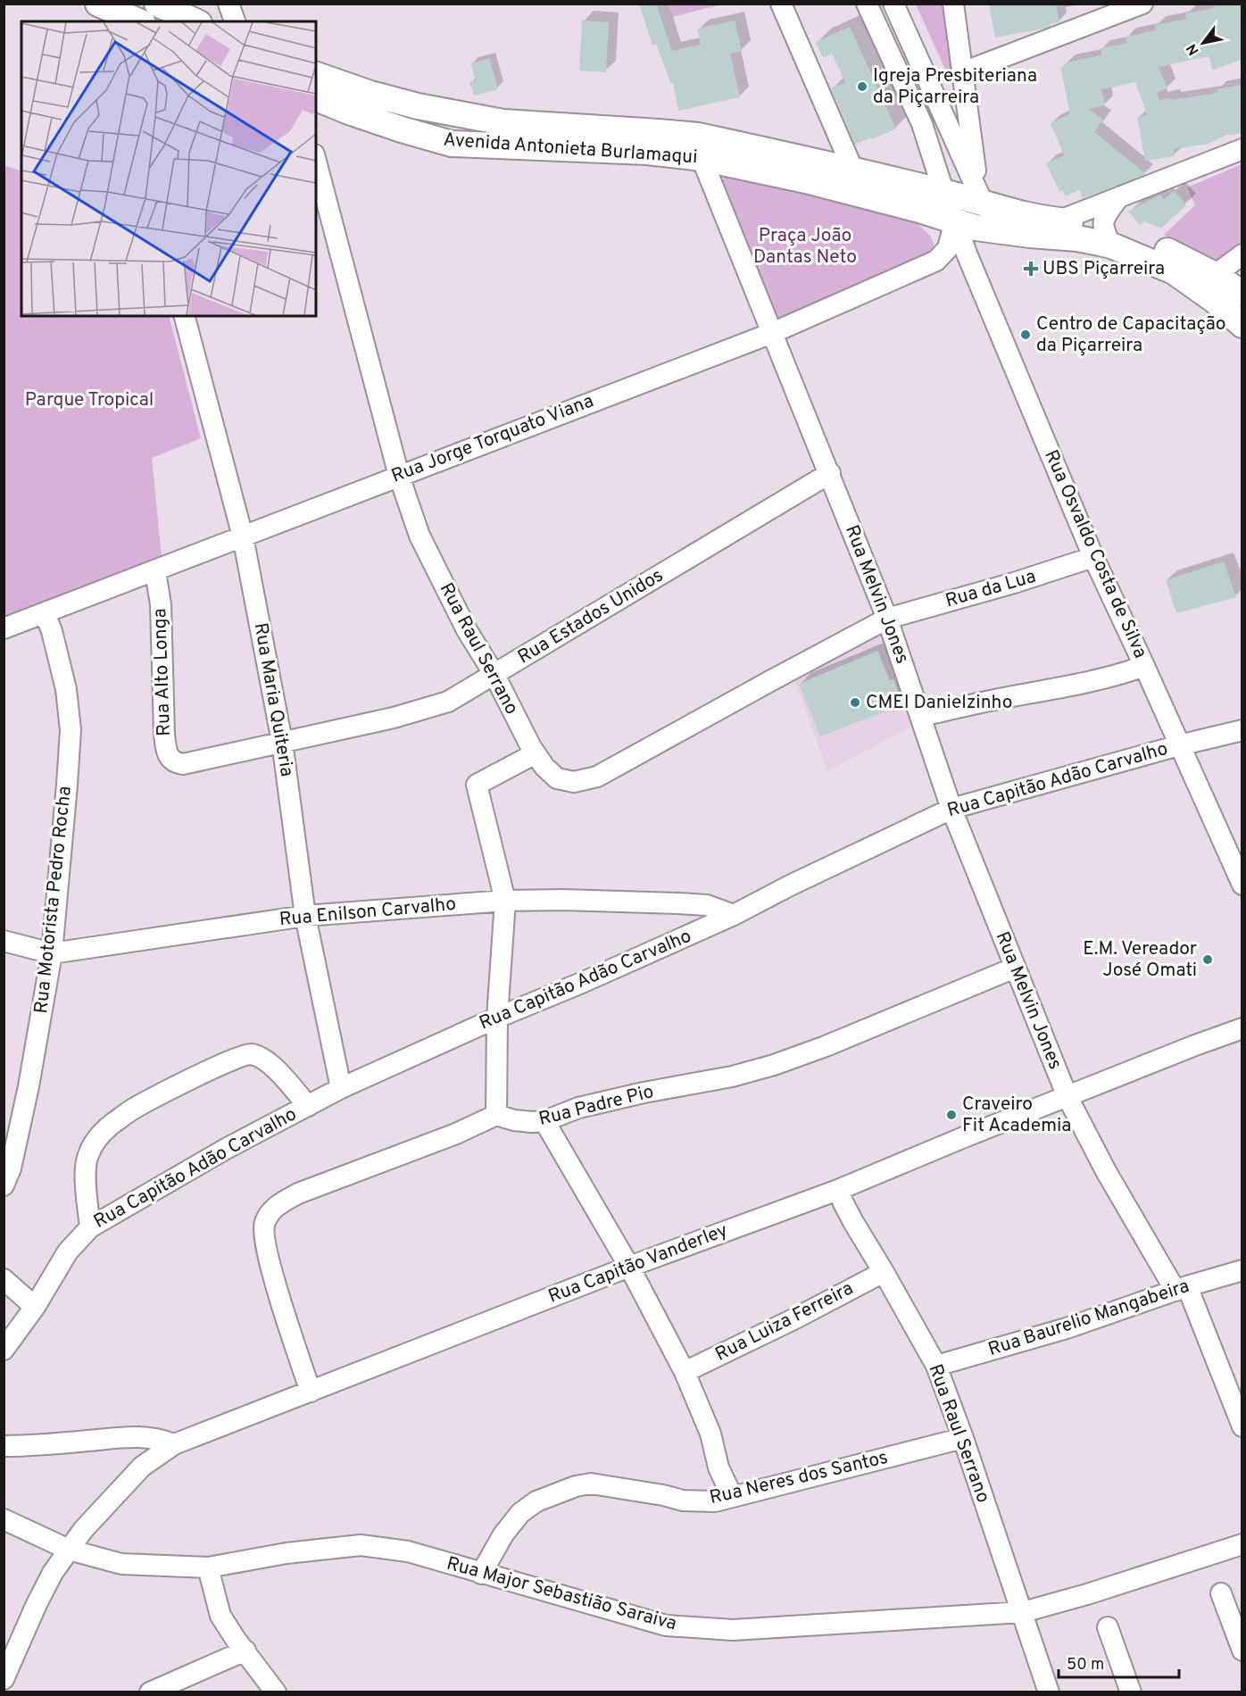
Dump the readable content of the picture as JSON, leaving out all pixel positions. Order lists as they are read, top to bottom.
{
  "streets": {
    "main road": ["Avenida Antonieta Burlamaqui"],
    "street": [
      "Rua Jorge Torquato Viana",
      "Rua Osvaldo Costa de Silva",
      "Rua da Lua",
      "Rua Melvin Jones",
      "Rua Estados Unidos",
      "Rua Raul Serrano",
      "Rua Alto Longa",
      "Rua Maria Quiteria",
      "Rua Capitão Adão Carvalho",
      "Rua Motorista Pedro Rocha",
      "Rua Enilson Carvalho",
      "Rua Padre Pio",
      "Rua Capitão Vanderley",
      "Rua Baurelio Mangabeira",
      "Rua Luiza Ferreira",
      "Rua Neres dos Santos",
      "Rua Major Sebastião Saraiva"
    ]
  },
  "crossings": [
    ["Avenida Antonieta Burlamaqui", "Rua Jorge Torquato Viana"],
    ["Avenida Antonieta Burlamaqui", "Rua Osvaldo Costa de Silva"],
    ["Avenida Antonieta Burlamaqui", "Rua Melvin Jones"],
    ["Rua Jorge Torquato Viana", "Rua Osvaldo Costa de Silva"],
    ["Rua Jorge Torquato Viana", "Rua Melvin Jones"],
    ["Rua Jorge Torquato Viana", "Rua Raul Serrano"],
    ["Rua Jorge Torquato Viana", "Rua Alto Longa"],
    ["Rua Jorge Torquato Viana", "Rua Maria Quiteria"],
    ["Rua Jorge Torquato Viana", "Rua Motorista Pedro Rocha"],
    ["Rua Osvaldo Costa de Silva", "Rua da Lua"],
    ["Rua Osvaldo Costa de Silva", "Rua Capitão Adão Carvalho"],
    ["Rua da Lua", "Rua Melvin Jones"],
    ["Rua da Lua", "Rua Raul Serrano"],
    ["Rua Melvin Jones", "Rua Estados Unidos"],
    ["Rua Melvin Jones", "Rua Raul Serrano"],
    ["Rua Melvin Jones", "Rua Capitão Adão Carvalho"],
    ["Rua Melvin Jones", "Rua Padre Pio"],
    ["Rua Melvin Jones", "Rua Capitão Vanderley"],
    ["Rua Melvin Jones", "Rua Baurelio Mangabeira"],
    ["Rua Estados Unidos", "Rua Raul Serrano"],
    ["Rua Estados Unidos", "Rua Alto Longa"],
    ["Rua Estados Unidos", "Rua Maria Quiteria"],
    ["Rua Raul Serrano", "Rua Capitão Vanderley"],
    ["Rua Raul Serrano", "Rua Baurelio Mangabeira"],
    ["Rua Raul Serrano", "Rua Luiza Ferreira"],
    ["Rua Raul Serrano", "Rua Neres dos Santos"],
    ["Rua Raul Serrano", "Rua Major Sebastião Saraiva"],
    ["Rua Maria Quiteria", "Rua Capitão Adão Carvalho"],
    ["Rua Maria Quiteria", "Rua Enilson Carvalho"],
    ["Rua Capitão Adão Carvalho", "Rua Enilson Carvalho"],
    ["Rua Motorista Pedro Rocha", "Rua Enilson Carvalho"],
    ["Rua Capitão Vanderley", "Rua Major Sebastião Saraiva"],
    ["Rua Neres dos Santos", "Rua Major Sebastião Saraiva"]
  ],
  "parks": ["Praça João Dantas Neto", "Parque Tropical"],
  "places": {
    "other": [
      "Igreja Presbiteriana da Piçarreira",
      "Centro de Capacitação da Piçarreira",
      "CMEI Danielzinho",
      "E.M. Vereador José Omati",
      "Craveiro Fit Academia"
    ],
    "health": ["UBS Piçarreira"]
  },
  "scale_bar": "50 m",
  "north": "bottom left"
}
